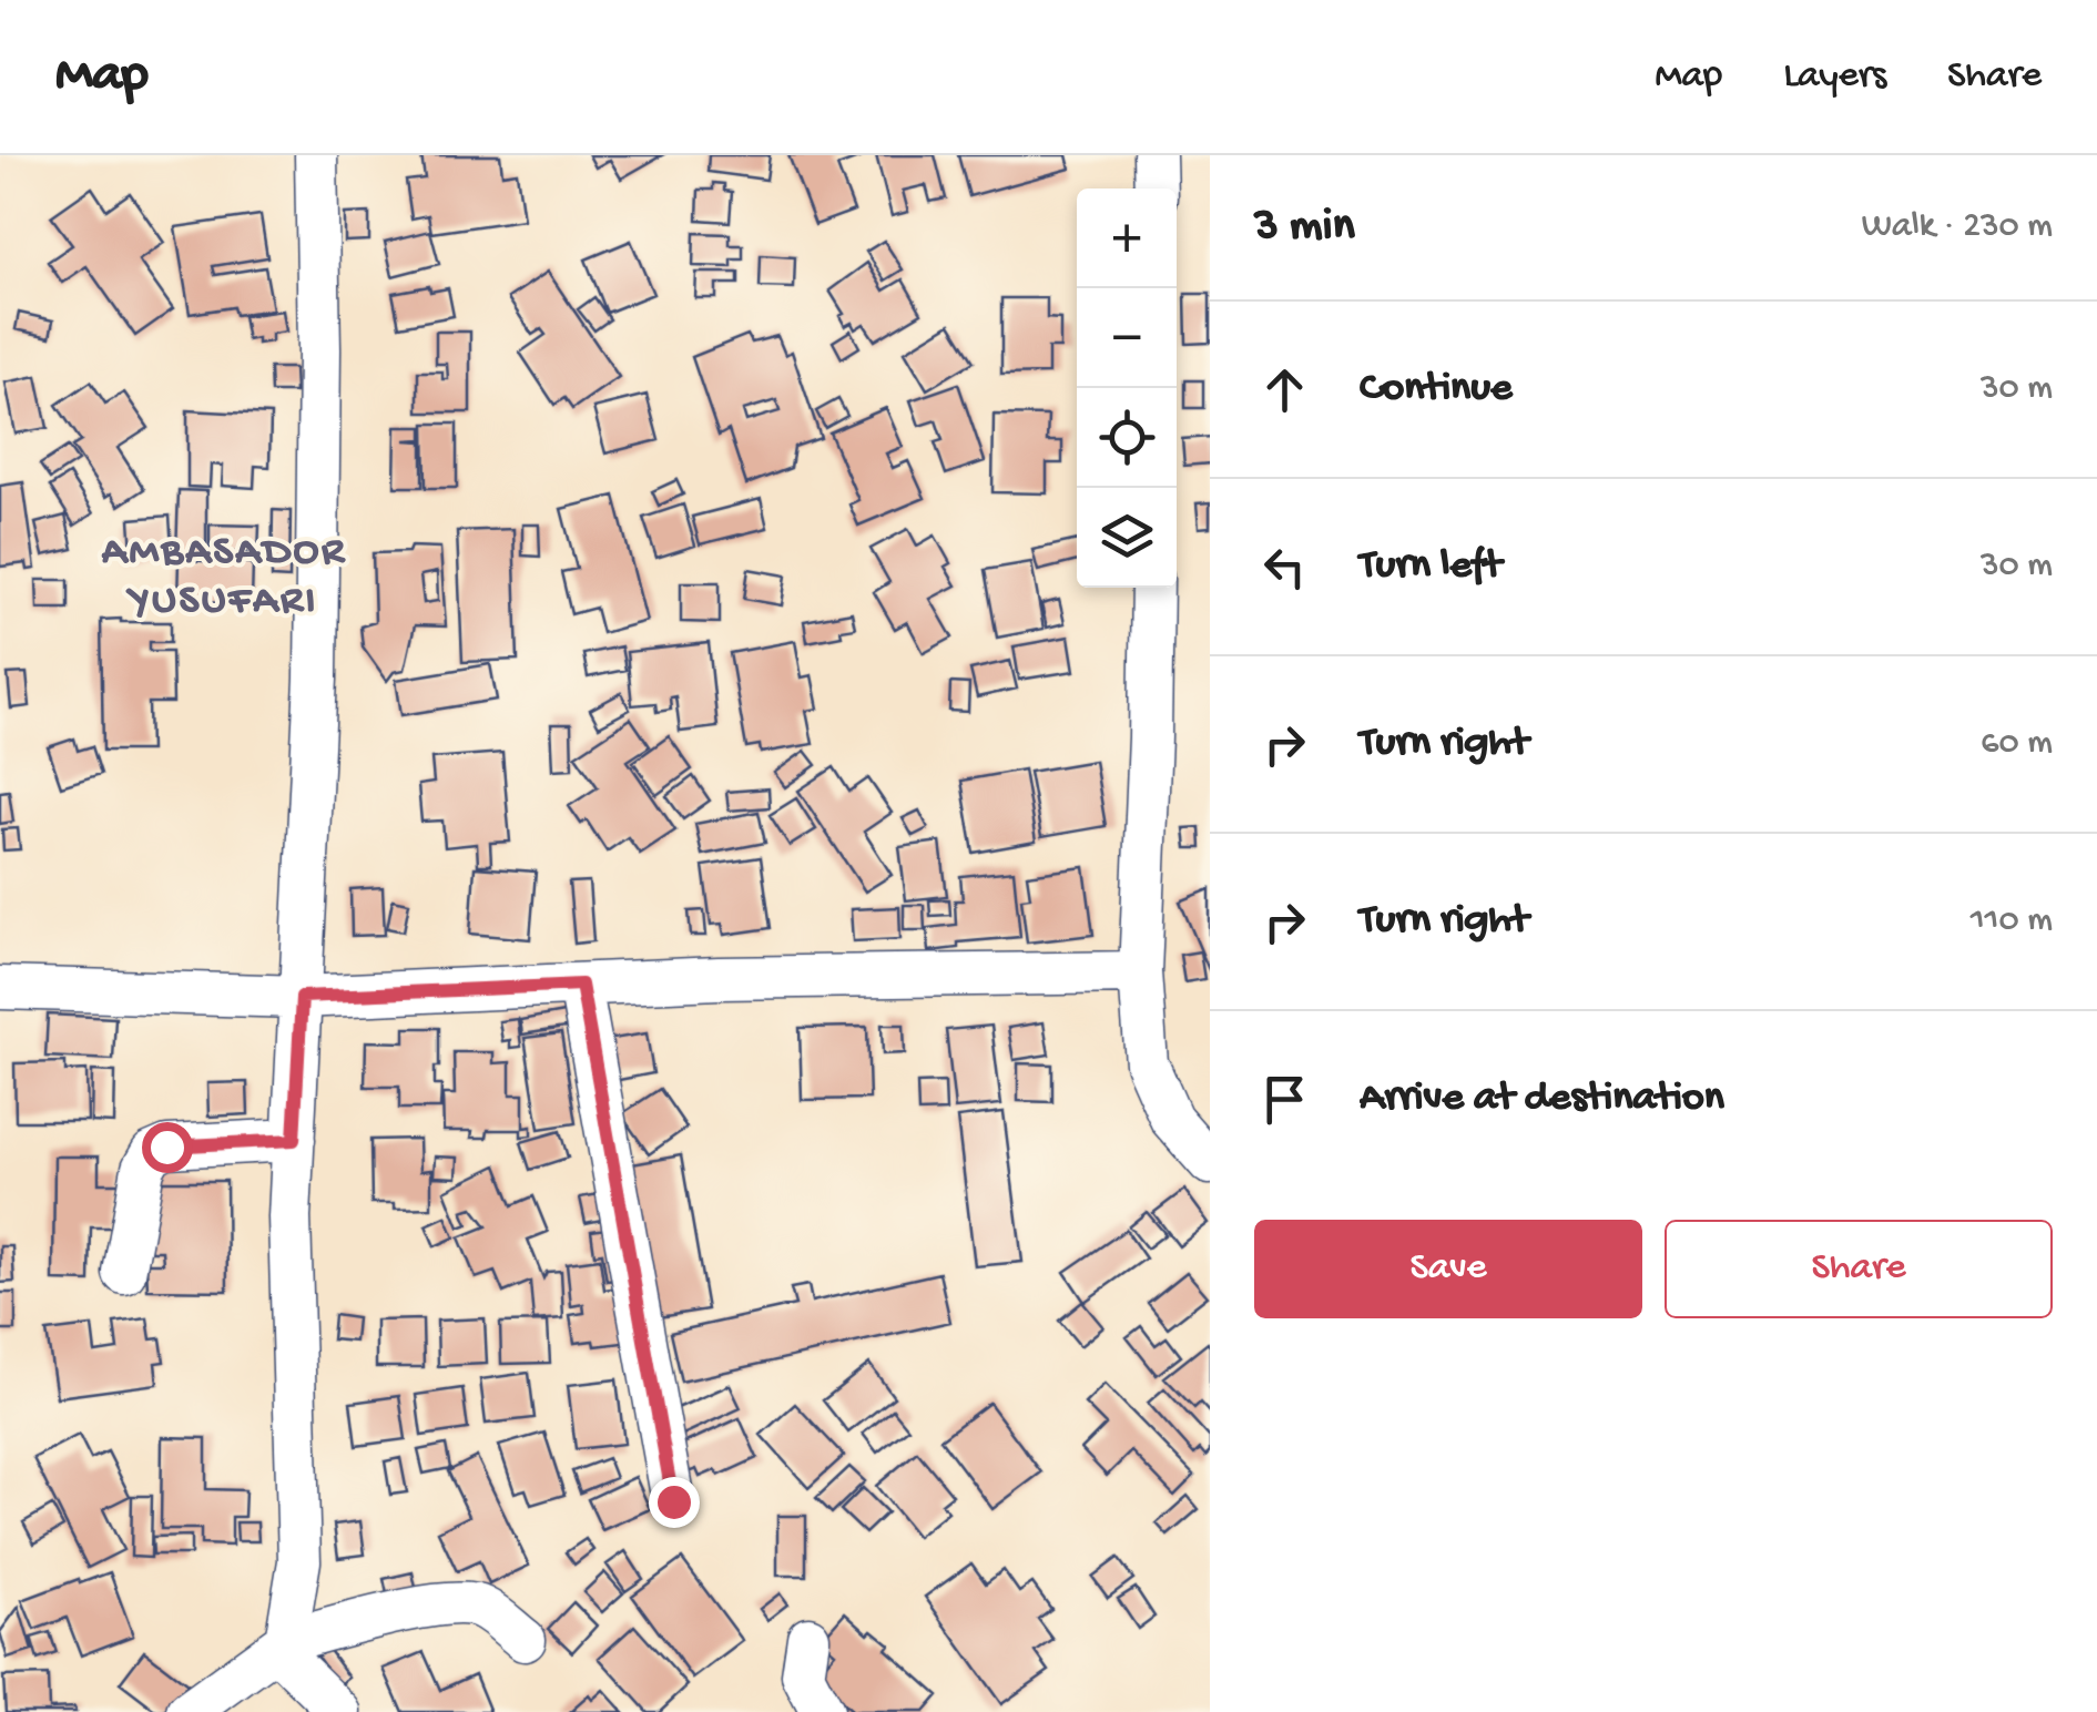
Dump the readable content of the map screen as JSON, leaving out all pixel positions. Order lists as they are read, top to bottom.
{
  "districts": ["AMBASADOR YUSUFARI"],
  "page": {
    "header": "Map",
    "nav": ["Map", "Layers", "Share"],
    "heading": ["3 min", "Walk · 230 m"],
    "map_buttons": ["+", "−"],
    "list": [
      ["Continue", "30 m"],
      ["Turn left", "30 m"],
      ["Turn right", "60 m"],
      ["Turn right", "110 m"],
      "Arrive at destination"
    ],
    "buttons": ["Save", "Share"]
  }
}
